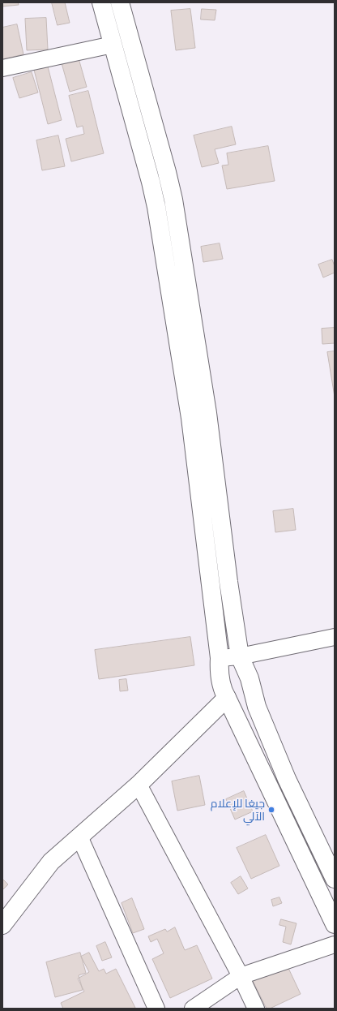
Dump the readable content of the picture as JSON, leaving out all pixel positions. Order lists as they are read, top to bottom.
{
  "places": ["جيغا للإعلام الآلي"]
}
